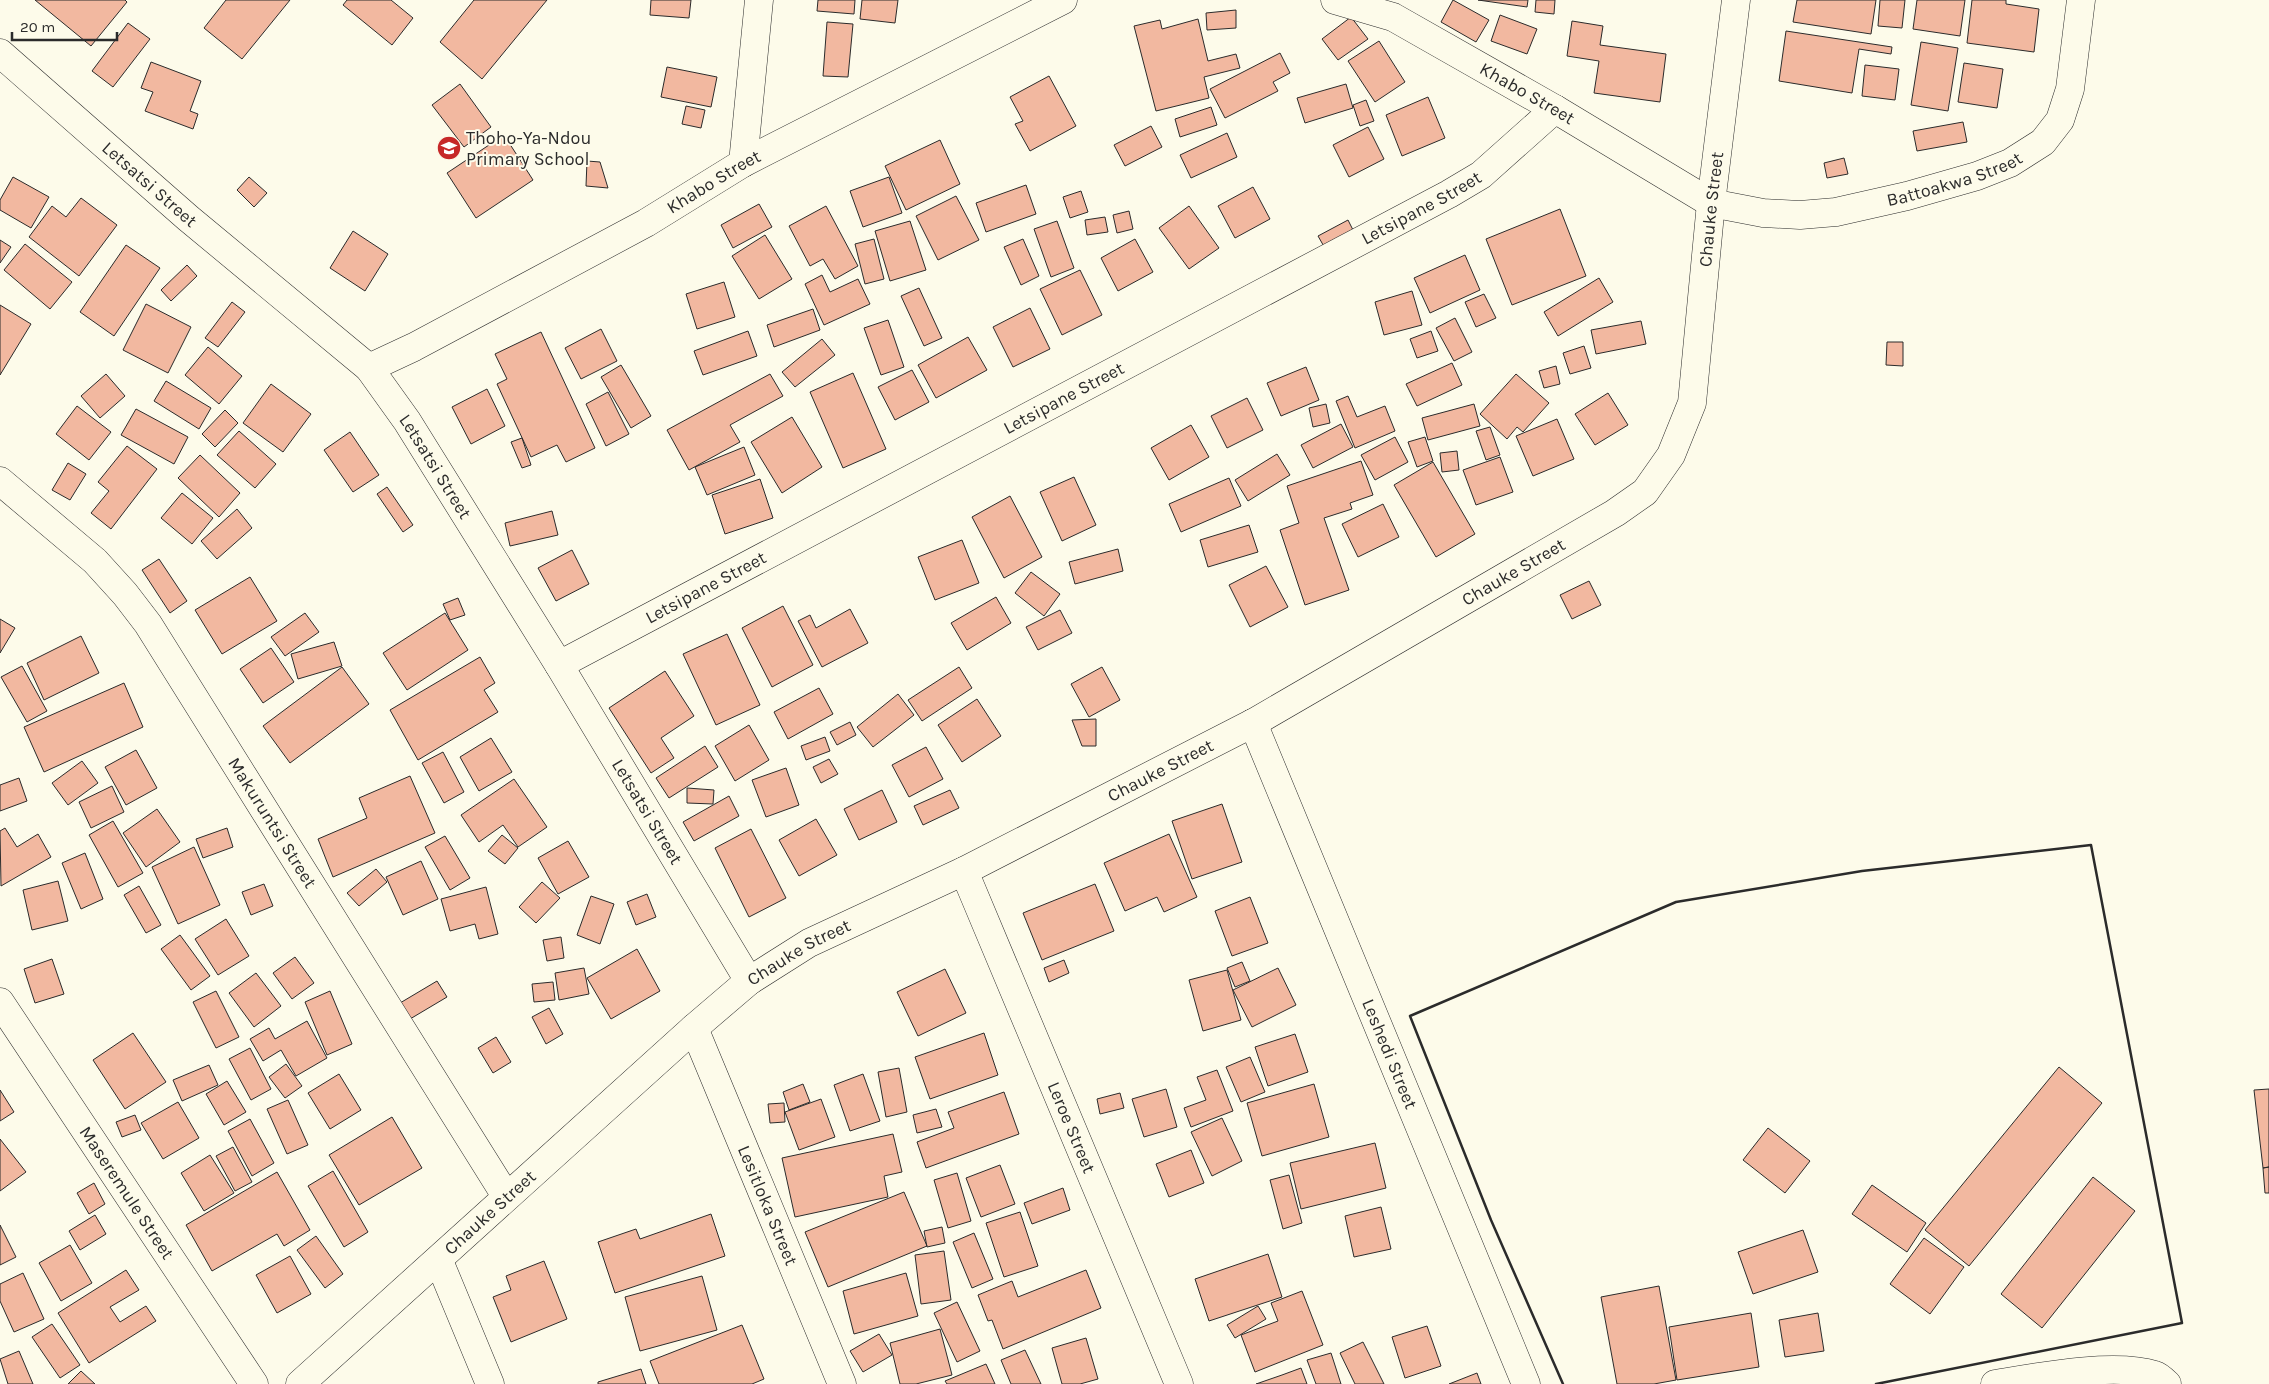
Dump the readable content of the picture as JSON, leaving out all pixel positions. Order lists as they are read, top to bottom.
{
  "streets": {
    "street": [
      "Khabo Street",
      "Battoakwa Street",
      "Letsatsi Street",
      "Letsipane Street",
      "Chauke Street",
      "Makuruntsi Street",
      "Leshedi Street",
      "Leroe Street",
      "Maseremule Street",
      "Lesitloka Street"
    ]
  },
  "crossings": [
    ["Khabo Street", "Battoakwa Street"],
    ["Khabo Street", "Letsatsi Street"],
    ["Khabo Street", "Letsipane Street"],
    ["Khabo Street", "Chauke Street"],
    ["Battoakwa Street", "Chauke Street"],
    ["Letsatsi Street", "Letsipane Street"],
    ["Letsatsi Street", "Chauke Street"],
    ["Chauke Street", "Makuruntsi Street"],
    ["Chauke Street", "Leshedi Street"],
    ["Chauke Street", "Leroe Street"],
    ["Chauke Street", "Lesitloka Street"]
  ],
  "places": {
    "school or university": ["Thoho-Ya-Ndou Primary School"]
  },
  "scale_bar": "20 m"
}
